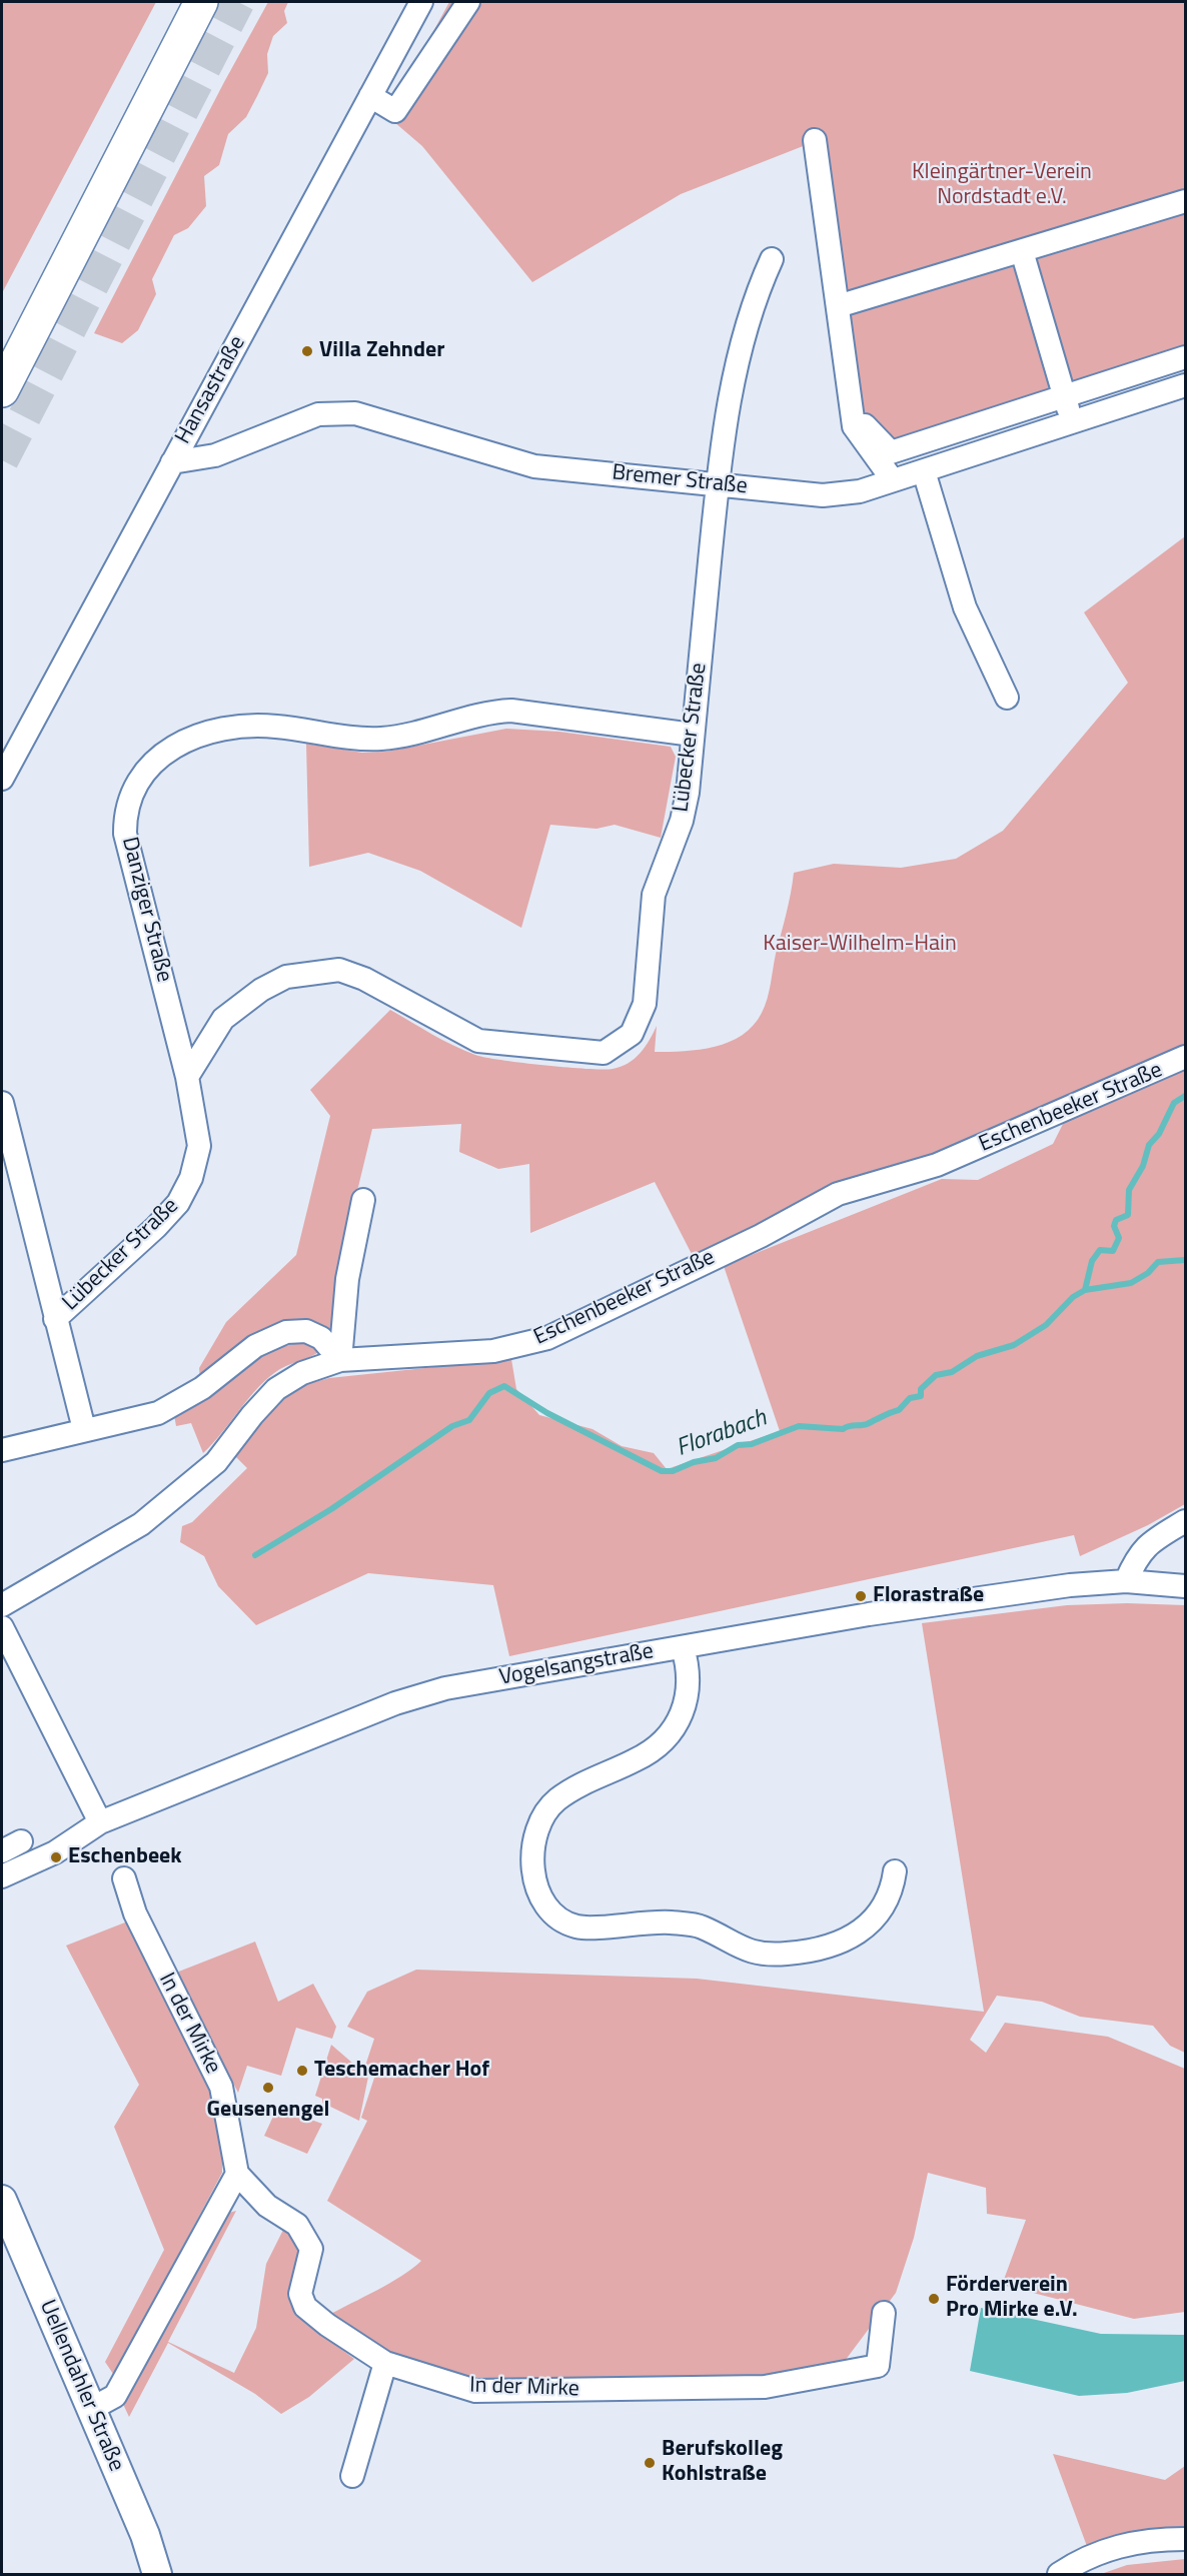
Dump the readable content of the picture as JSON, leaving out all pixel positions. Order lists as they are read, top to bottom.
{
  "streets": {
    "main road": ["Uellendahler Straße"],
    "street": [
      "Hansastraße",
      "Bremer Straße",
      "Lübecker Straße",
      "Danziger Straße",
      "Eschenbeeker Straße",
      "Vogelsangstraße",
      "In der Mirke"
    ]
  },
  "crossings": [
    ["Hansastraße", "Bremer Straße"],
    ["Bremer Straße", "Lübecker Straße"],
    ["Lübecker Straße", "Danziger Straße"]
  ],
  "water": ["Florabach"],
  "parks": ["Kleingärtner-Verein Nordstadt e.V.", "Kaiser-Wilhelm-Hain"],
  "places": [
    "Villa Zehnder",
    "Florastraße",
    "Eschenbeek",
    "Teschemacher Hof",
    "Geusenengel",
    "Förderverein Pro Mirke e.V.",
    "Berufskolleg Kohlstraße"
  ]
}
